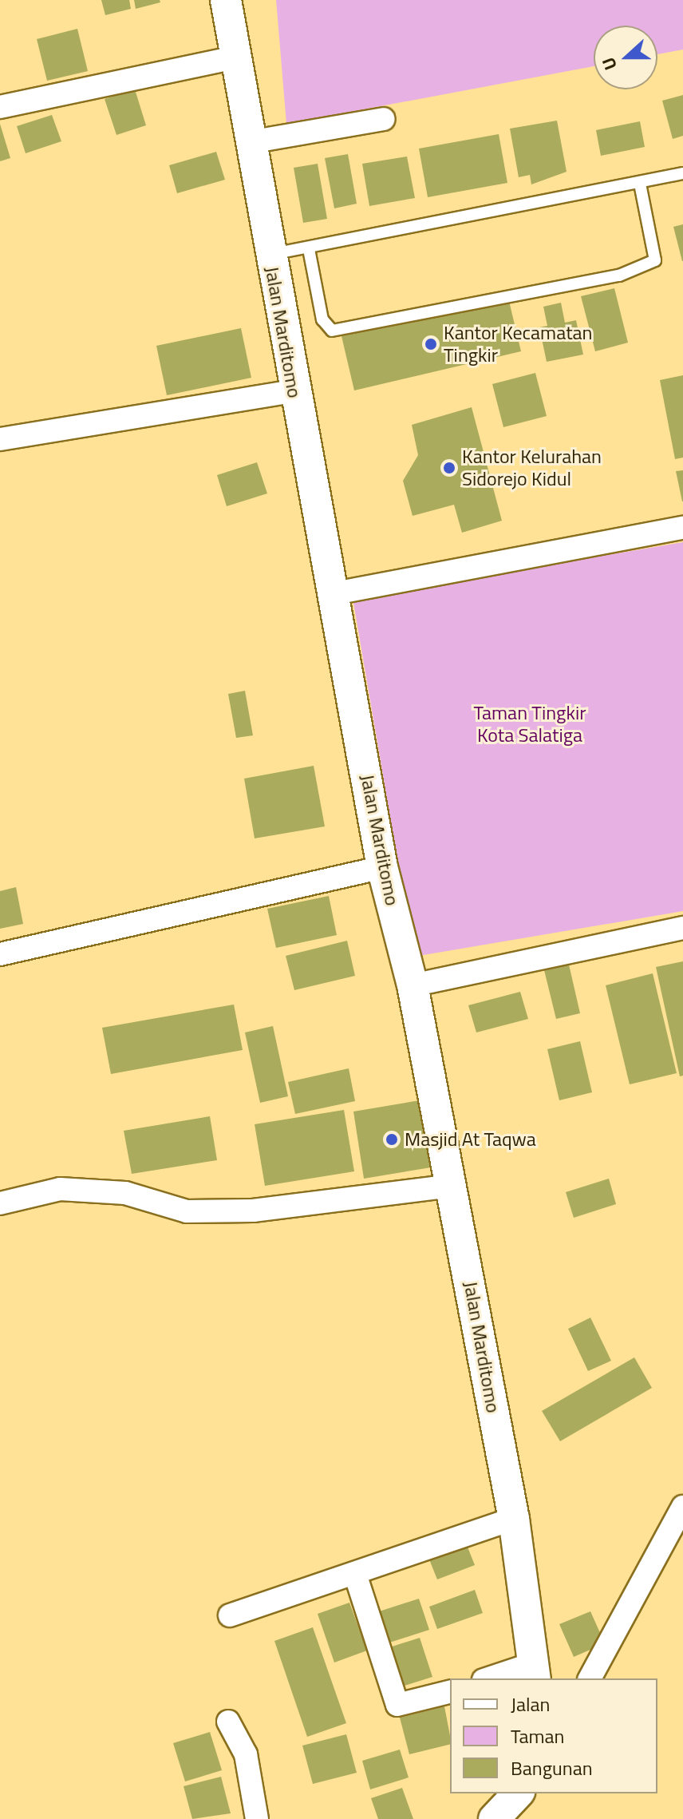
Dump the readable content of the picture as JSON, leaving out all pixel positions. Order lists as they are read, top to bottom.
{
  "streets": {
    "street": ["Jalan Marditomo"]
  },
  "parks": ["Taman Tingkir Kota Salatiga"],
  "places": ["Kantor Kecamatan Tingkir", "Kantor Kelurahan Sidorejo Kidul", "Masjid At Taqwa"],
  "legend": ["Jalan", "Taman", "Bangunan"],
  "north": "left"
}
